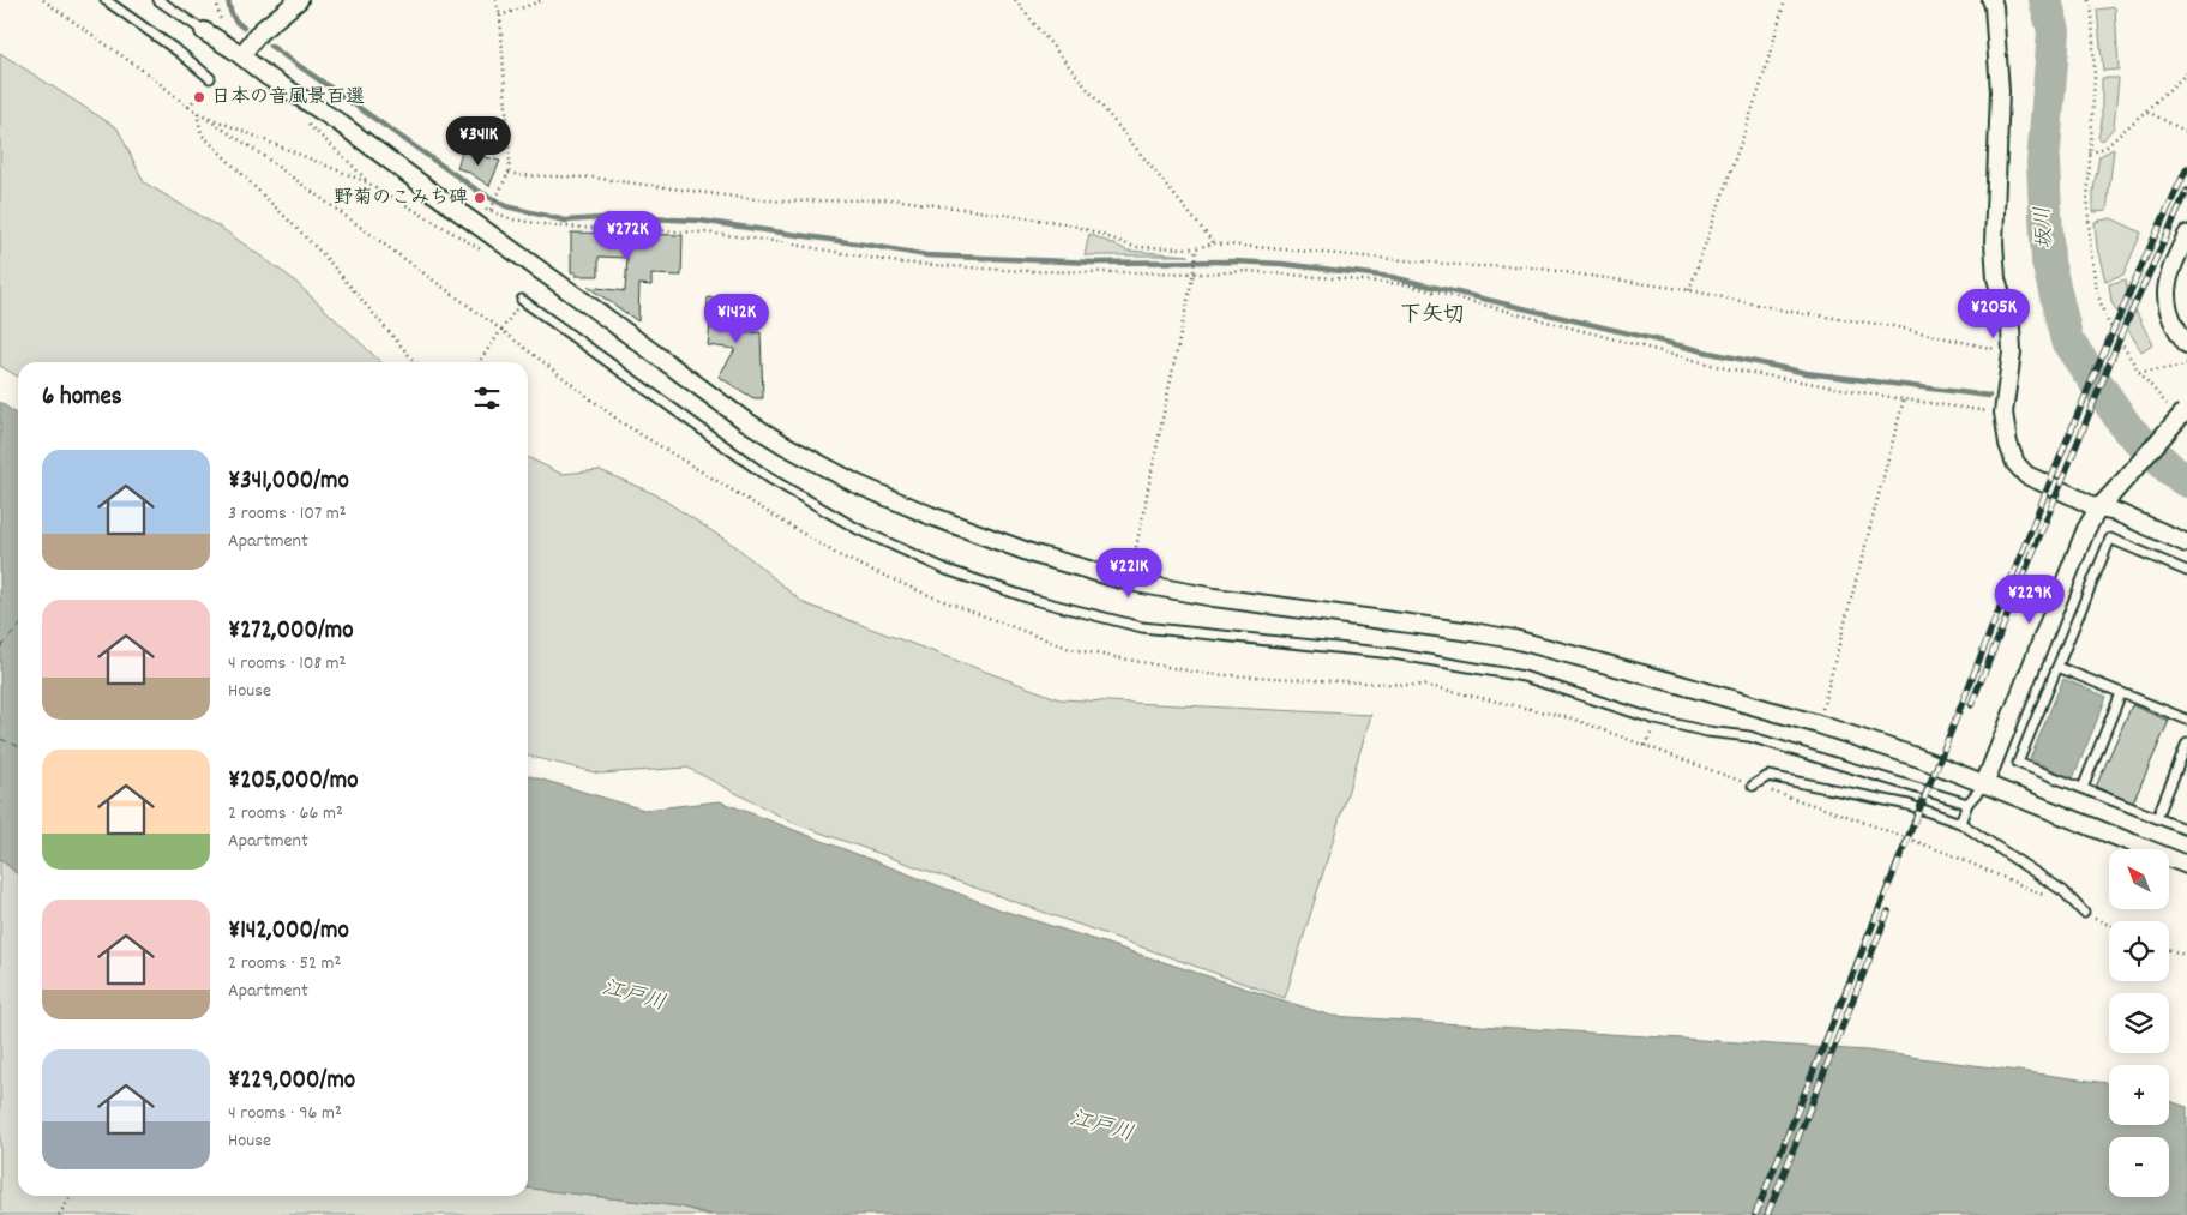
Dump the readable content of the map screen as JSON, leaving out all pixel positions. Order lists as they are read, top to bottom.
{
  "districts": ["下矢切"],
  "water": ["坂川", "江戸川"],
  "places": ["日本の音風景百選", "野菊のこみち碑"],
  "north": "top left",
  "page": {
    "price": [
      "¥341K",
      "¥272K",
      "¥205K",
      "¥142K",
      "¥221K",
      "¥229K"
    ],
    "heading": "6 homes",
    "list": [
      {
        "name": "¥341,000/mo",
        "note": "3 rooms · 107 m² · Apartment"
      },
      {
        "name": "¥272,000/mo",
        "note": "4 rooms · 108 m² · House"
      },
      {
        "name": "¥205,000/mo",
        "note": "2 rooms · 66 m² · Apartment"
      },
      {
        "name": "¥142,000/mo",
        "note": "2 rooms · 52 m² · Apartment"
      },
      {
        "name": "¥229,000/mo",
        "note": "4 rooms · 96 m² · House"
      }
    ],
    "map_buttons": ["+", "−"]
  }
}
